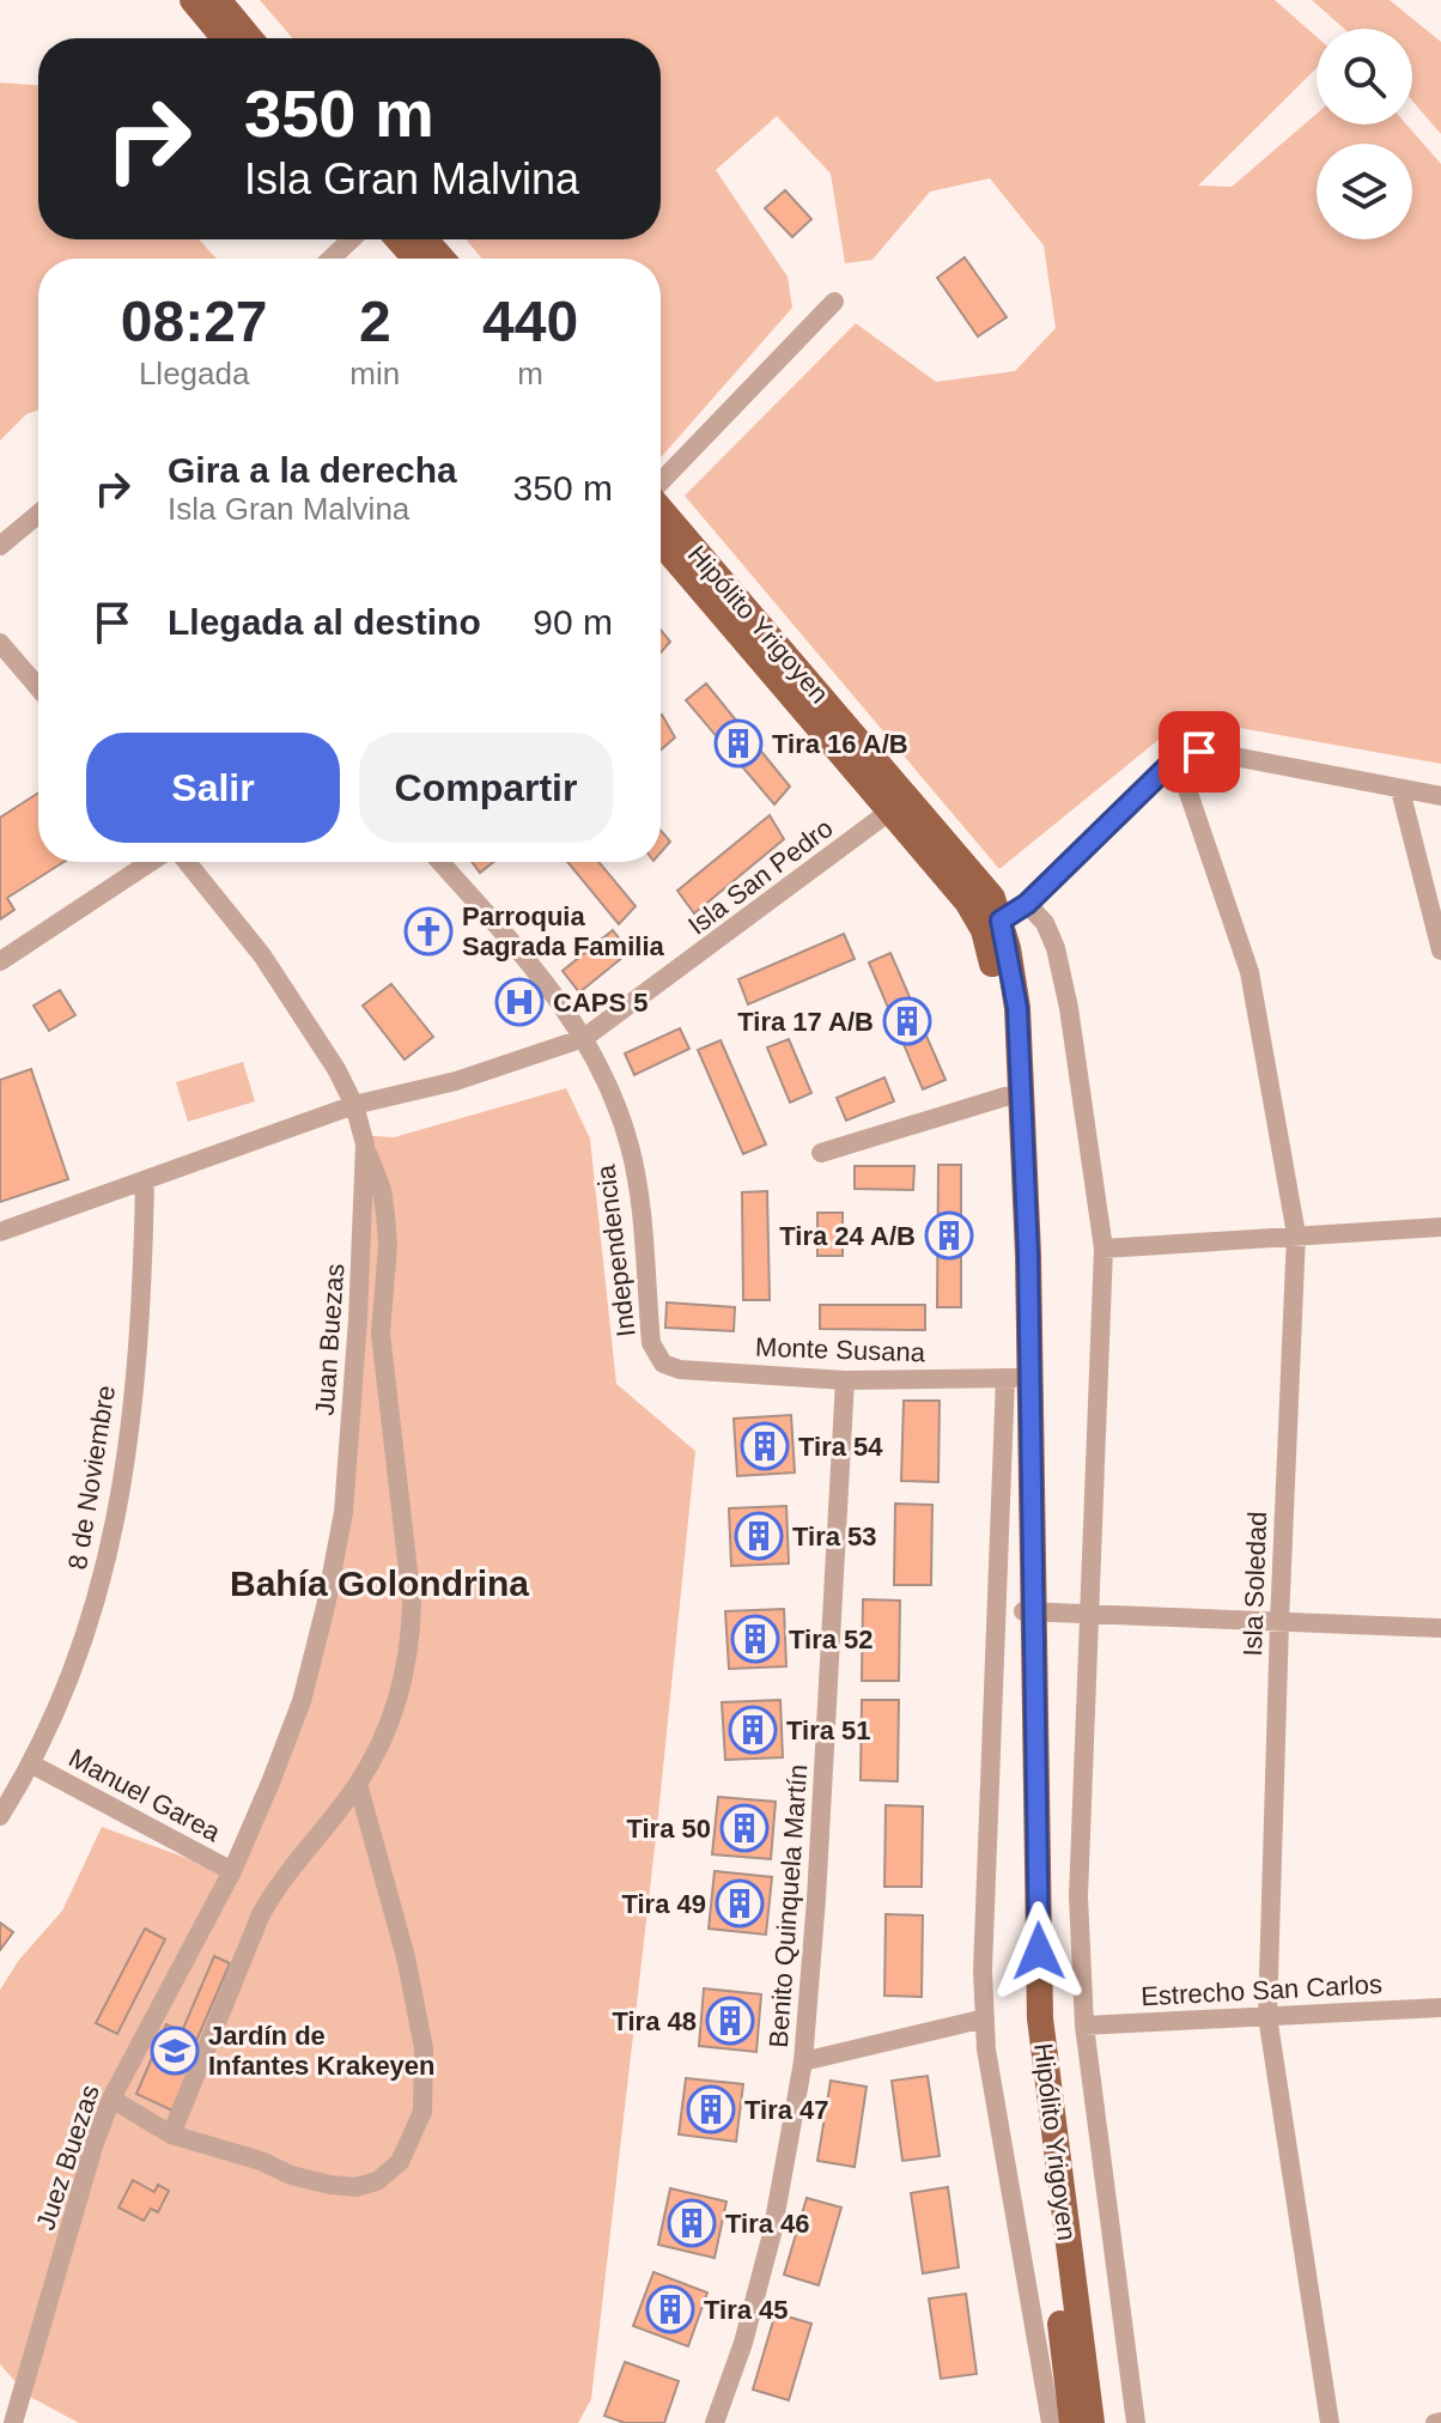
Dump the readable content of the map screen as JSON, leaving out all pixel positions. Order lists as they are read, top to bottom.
{
  "streets": {
    "main road": ["Hipólito Yrigoyen"],
    "street": [
      "Isla San Pedro",
      "Independencia",
      "Juan Buezas",
      "Monte Susana",
      "8 de Noviembre",
      "Isla Soledad",
      "Manuel Garea",
      "Benito Quinquela Martín",
      "Estrecho San Carlos",
      "Juez Buezas"
    ]
  },
  "crossings": [
    ["Hipólito Yrigoyen", "Isla San Pedro"],
    ["Hipólito Yrigoyen", "Monte Susana"],
    ["Isla San Pedro", "Independencia"],
    ["Isla San Pedro", "Juan Buezas"],
    ["Independencia", "Monte Susana"],
    ["Juan Buezas", "Manuel Garea"],
    ["Juan Buezas", "Juez Buezas"],
    ["Monte Susana", "Benito Quinquela Martín"],
    ["8 de Noviembre", "Manuel Garea"],
    ["Isla Soledad", "Estrecho San Carlos"],
    ["Manuel Garea", "Juez Buezas"]
  ],
  "districts": ["Bahía Golondrina"],
  "places": {
    "building": [
      "Tira 16 A/B",
      "Tira 17 A/B",
      "Tira 24 A/B",
      "Tira 54",
      "Tira 53",
      "Tira 52",
      "Tira 51",
      "Tira 50",
      "Tira 49",
      "Tira 48",
      "Tira 47",
      "Tira 46",
      "Tira 45"
    ],
    "church": ["Parroquia Sagrada Familia"],
    "hospital": ["CAPS 5"],
    "school or university": ["Jardín de Infantes Krakeyen"]
  },
  "page": {
    "turn": ["350 m", "Isla Gran Malvina"],
    "eta": [
      "08:27",
      "Llegada",
      "2",
      "min",
      "440",
      "m"
    ],
    "list": [
      {
        "name": "Gira a la derecha",
        "note": "Isla Gran Malvina",
        "value": "350 m"
      },
      {
        "name": "Llegada al destino",
        "value": "90 m"
      }
    ],
    "buttons": ["Salir", "Compartir"]
  }
}
